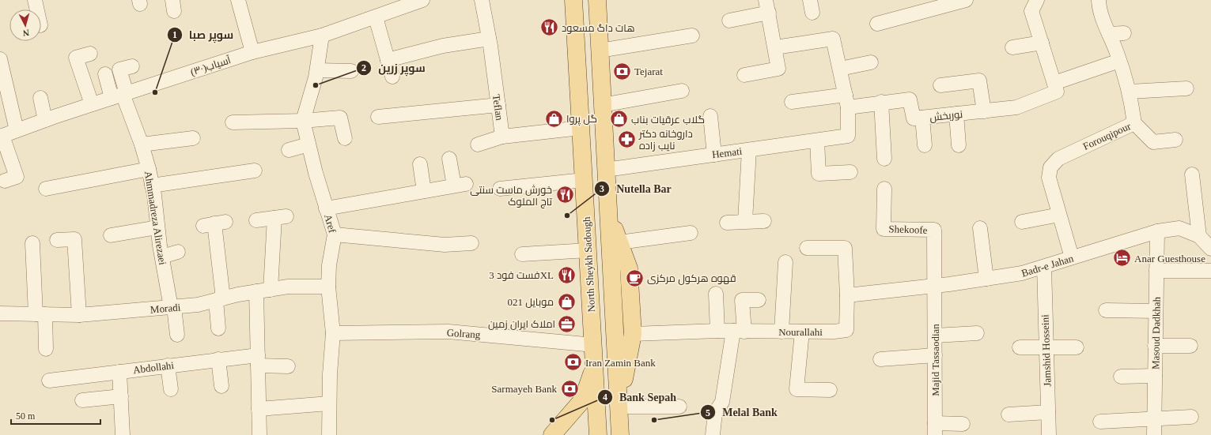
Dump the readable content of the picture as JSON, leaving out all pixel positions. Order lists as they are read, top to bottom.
{
  "streets": {
    "main road": ["North Sheykh Sadough"],
    "street": [
      "آسیاب(۳۰)",
      "Teflan",
      "نوربخش",
      "Forouqipour",
      "Hemati",
      "Ahmmadreza Alirezaei",
      "Aref",
      "Shekoofe",
      "Badr-e Jahan",
      "Moradi",
      "Nourallahi",
      "Golrang",
      "Masoud Dadkhah",
      "Jamshid Hosseini",
      "Majid Tassaodian",
      "Abdollahi"
    ]
  },
  "crossings": [
    ["آسیاب(۳۰)", "Ahmmadreza Alirezaei"],
    ["آسیاب(۳۰)", "Aref"],
    ["نوربخش", "Forouqipour"],
    ["نوربخش", "Hemati"],
    ["Forouqipour", "Badr-e Jahan"],
    ["Ahmmadreza Alirezaei", "Moradi"],
    ["Aref", "Moradi"],
    ["Aref", "Golrang"],
    ["Shekoofe", "Badr-e Jahan"],
    ["Shekoofe", "Majid Tassaodian"],
    ["North Sheykh Sadough", "Golrang"],
    ["Badr-e Jahan", "Masoud Dadkhah"],
    ["Badr-e Jahan", "Jamshid Hosseini"],
    ["Badr-e Jahan", "Majid Tassaodian"]
  ],
  "places": {
    "restaurant": ["هات داگ مسعود", "خورش ماست سنتی تاج الملوک", "فست فود 3XL"],
    "bank": ["Tejarat", "Iran Zamin Bank", "Sarmayeh Bank"],
    "other": [
      "سوپر زرین",
      "سوپر صبا",
      "Nutella Bar",
      "Bank Sepah",
      "Melal Bank"
    ],
    "shop": ["گل پروا", "گلاب عرقیات بناب", "موبایل 021"],
    "pharmacy": ["داروخانه دکتر نایب زاده"],
    "hotel": ["Anar Guesthouse"],
    "cafe": ["قهوه هرکول مرکزی"],
    "office": ["املاک ایران زمین"]
  },
  "scale_bar": "50 m",
  "north": "bottom"
}
